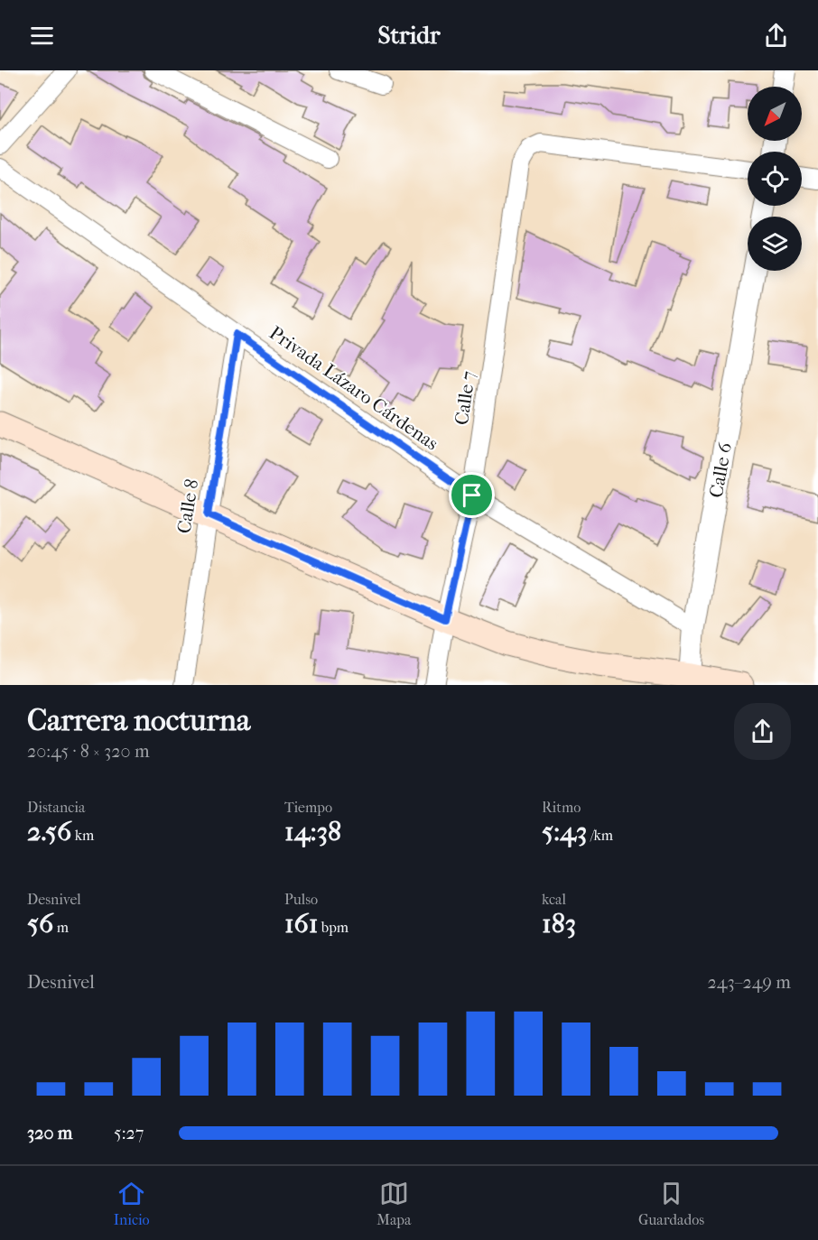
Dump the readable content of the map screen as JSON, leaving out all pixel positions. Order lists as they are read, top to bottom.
{
  "streets": {
    "street": [
      "Privada Lázaro Cárdenas",
      "Calle 7",
      "Calle 6",
      "Calle 8"
    ]
  },
  "crossings": [
    ["Privada Lázaro Cárdenas", "Calle 7"],
    ["Privada Lázaro Cárdenas", "Calle 6"],
    ["Privada Lázaro Cárdenas", "Calle 8"]
  ],
  "north": "bottom left",
  "page": {
    "header": "Stridr",
    "heading": ["Carrera nocturna", "20:45 · 8 × 320 m"],
    "stats": [
      ["Distancia", "2.56 km"],
      ["Tiempo", "14:38"],
      ["Ritmo", "5:43 /km"],
      ["Desnivel", "56 m"],
      ["Pulso", "161 bpm"],
      ["kcal", "183"]
    ],
    "chart": ["Desnivel", "243–249 m"],
    "list": [
      {
        "name": "320 m",
        "note": "5:27"
      }
    ],
    "tabs": ["Inicio", "Mapa", "Guardados"]
  }
}
